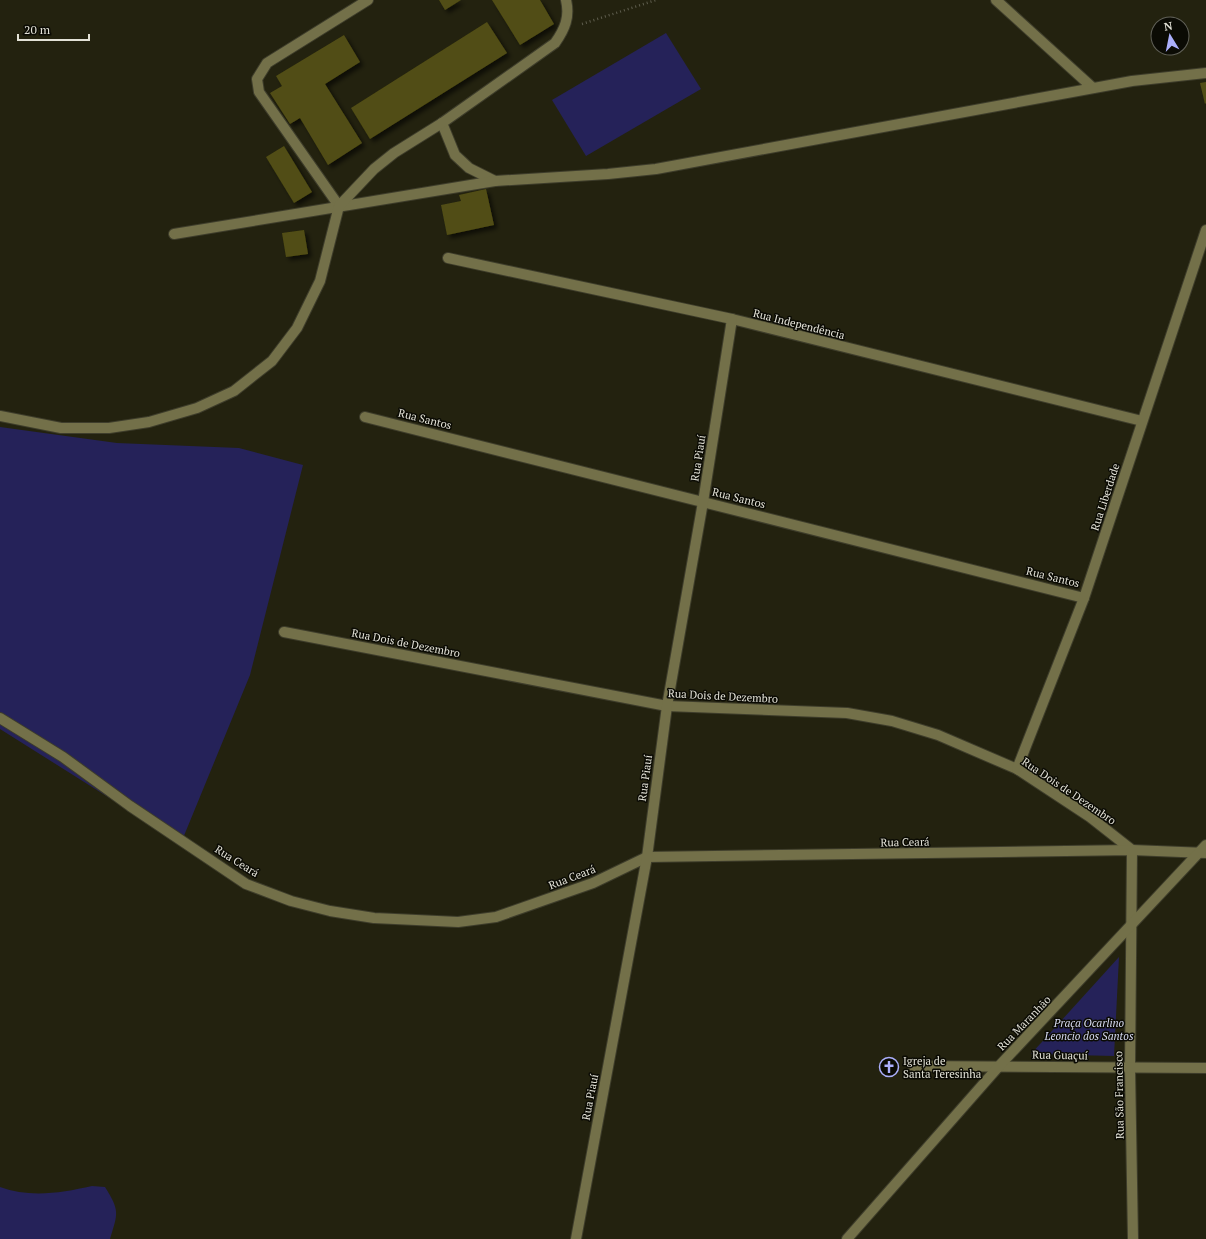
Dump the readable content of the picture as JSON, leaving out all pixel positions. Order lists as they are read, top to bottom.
{
  "streets": {
    "street": [
      "Rua Independência",
      "Rua Santos",
      "Rua Piauí",
      "Rua Liberdade",
      "Rua Dois de Dezembro",
      "Rua Ceará",
      "Rua Maranhão",
      "Rua Guaçuí",
      "Rua São Francisco"
    ]
  },
  "crossings": [
    ["Rua Independência", "Rua Piauí"],
    ["Rua Independência", "Rua Liberdade"],
    ["Rua Santos", "Rua Piauí"],
    ["Rua Santos", "Rua Liberdade"],
    ["Rua Piauí", "Rua Dois de Dezembro"],
    ["Rua Piauí", "Rua Ceará"],
    ["Rua Liberdade", "Rua Dois de Dezembro"],
    ["Rua Dois de Dezembro", "Rua Ceará"],
    ["Rua Dois de Dezembro", "Rua São Francisco"],
    ["Rua Ceará", "Rua Maranhão"],
    ["Rua Ceará", "Rua São Francisco"],
    ["Rua Maranhão", "Rua Guaçuí"],
    ["Rua Maranhão", "Rua São Francisco"],
    ["Rua Guaçuí", "Rua São Francisco"]
  ],
  "parks": ["Praça Ocarlino Leoncio dos Santos"],
  "places": {
    "church": ["Igreja de Santa Teresinha"]
  },
  "scale_bar": "20 m",
  "north": "top"
}
